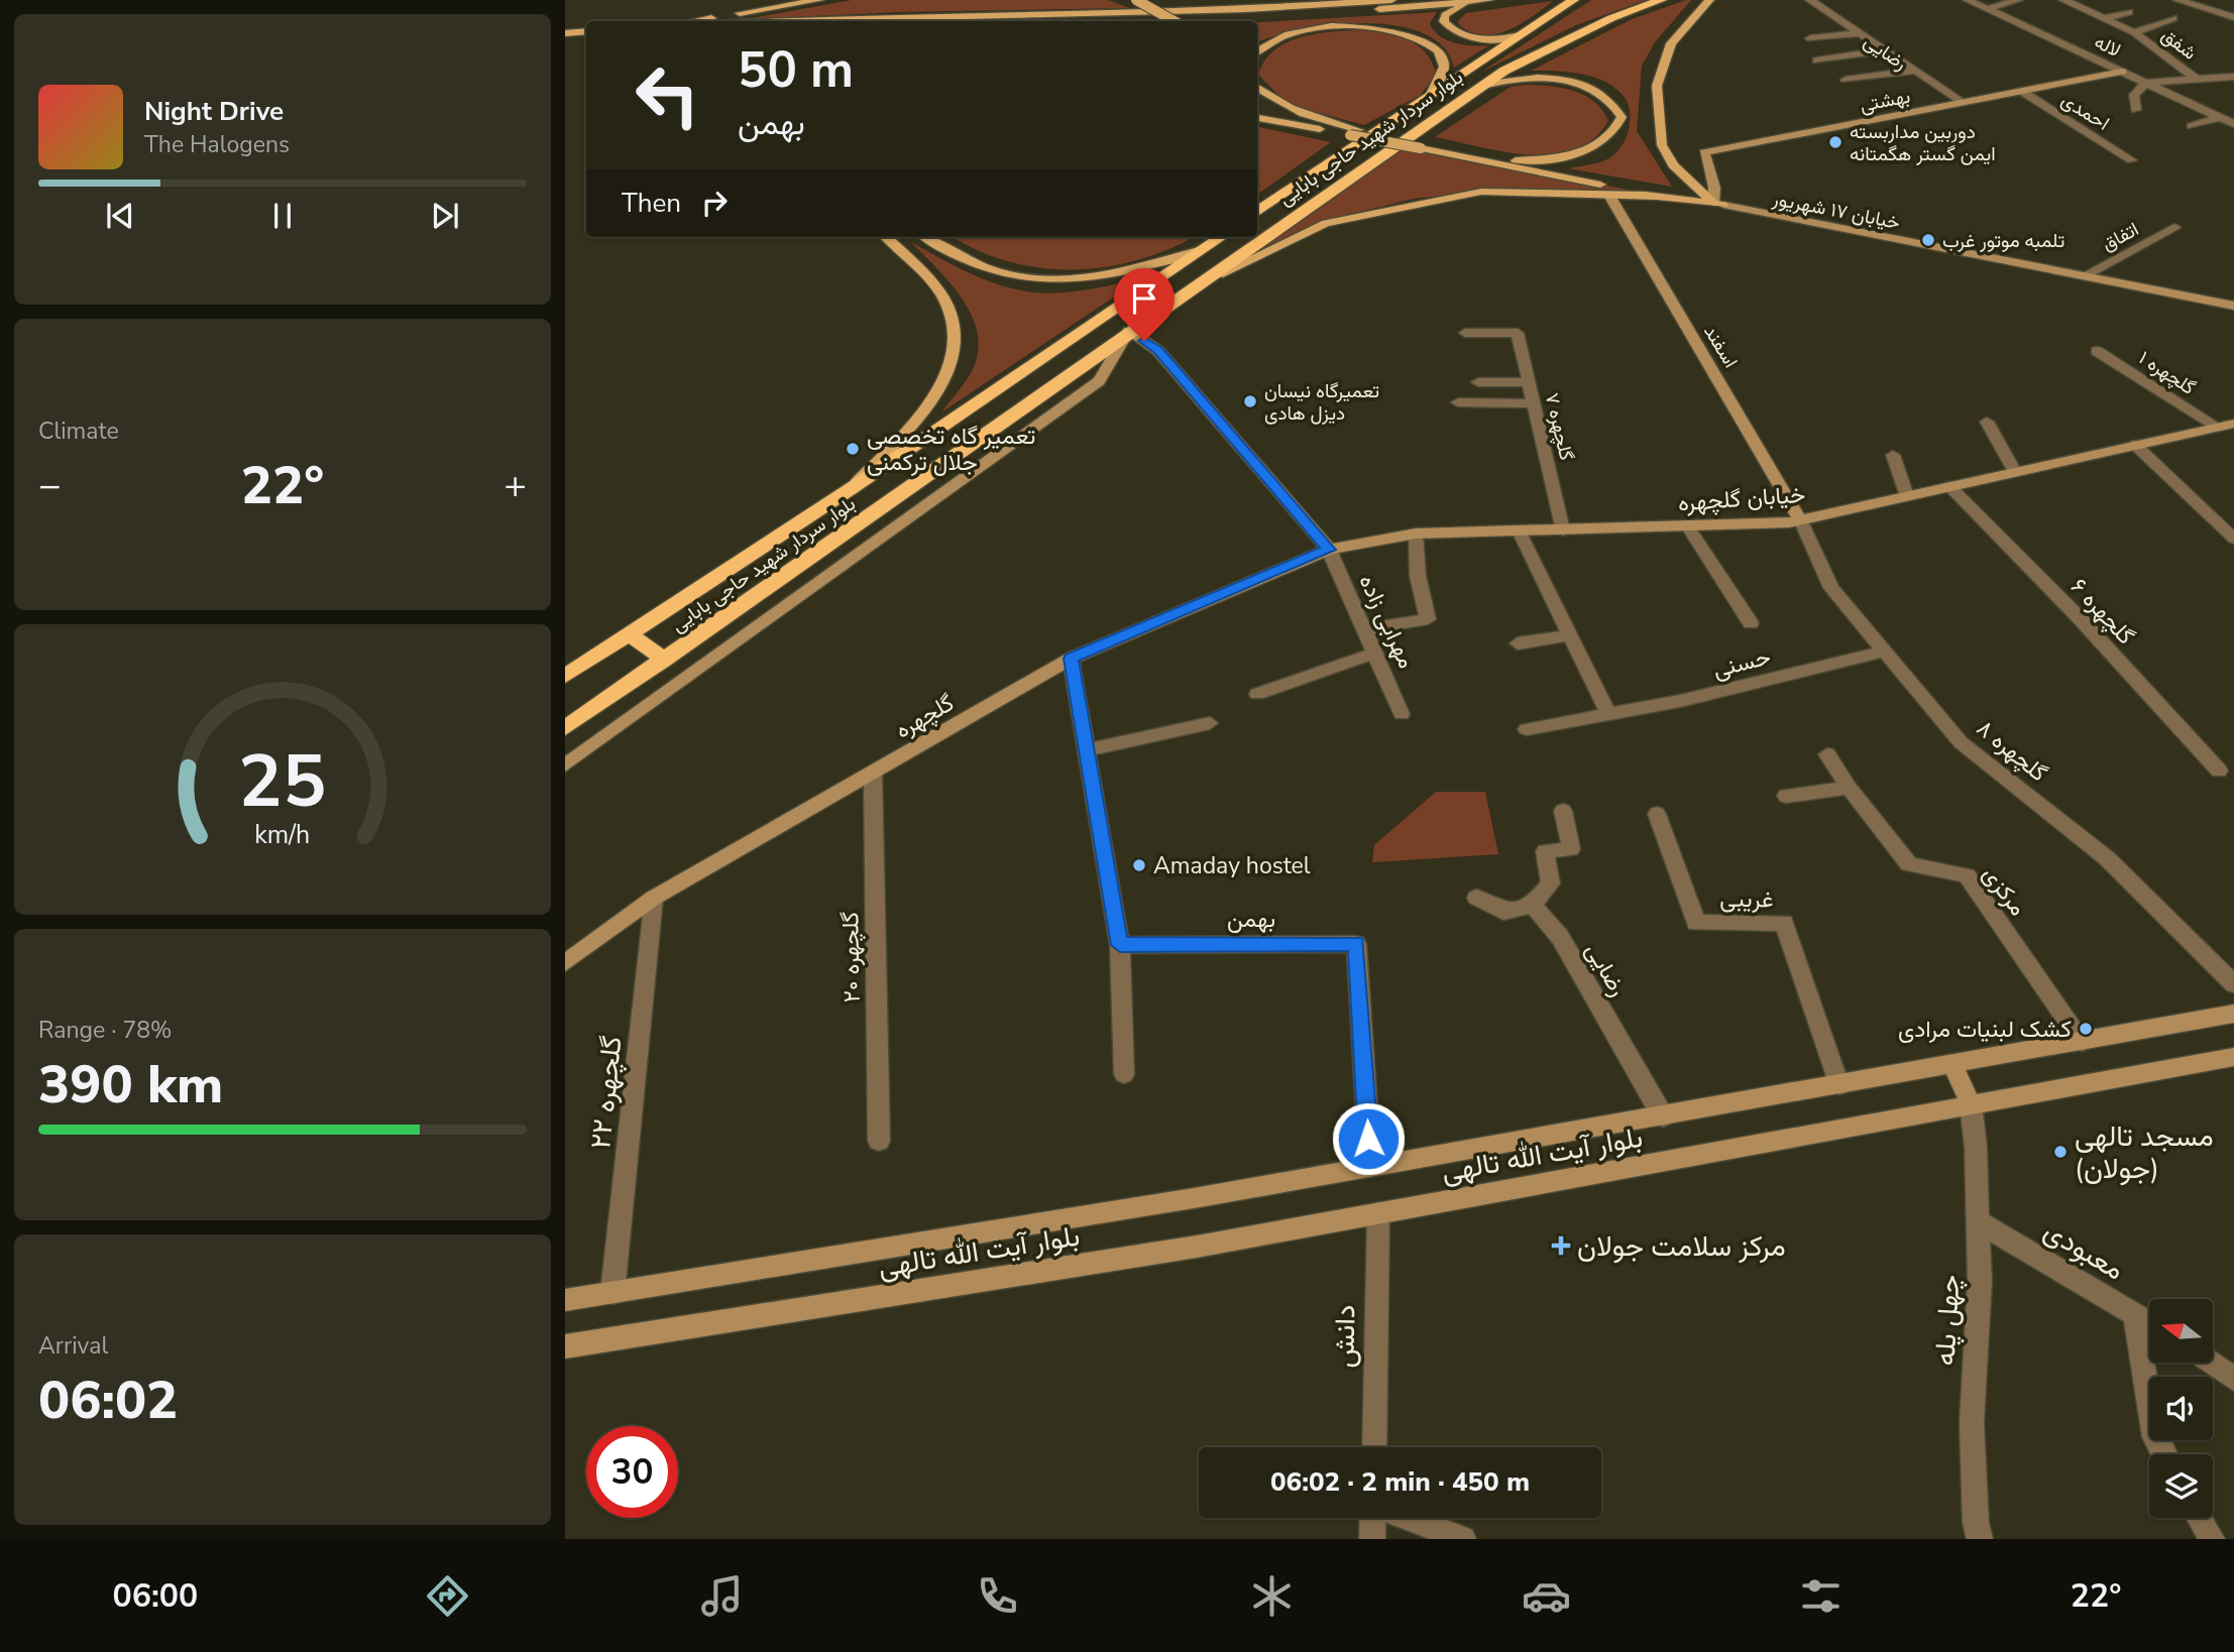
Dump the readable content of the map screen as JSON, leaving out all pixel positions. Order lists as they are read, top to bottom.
{
  "streets": {
    "highway": ["بلوار سردار شهید حاجی بابایی"],
    "main road": [
      "بهشتی",
      "خیابان ۱۷ شهریور",
      "اسفند",
      "خیابان گلچهره",
      "گلچهره",
      "بلوار آیت الله تالهی"
    ],
    "street": [
      "شفق",
      "لاله",
      "رضایی",
      "احمدی",
      "اتفاق",
      "گلچهره ۱",
      "گلچهره ۷",
      "گلچهره ۶",
      "مهرابی زاده",
      "حسنی",
      "گلچهره ۸",
      "مرکزی",
      "غریبی",
      "بهمن",
      "گلچهره ۲۰",
      "گلچهره ۲۲",
      "معبودی",
      "چهل پله",
      "دانش"
    ]
  },
  "crossings": [
    ["لاله", "بهشتی"],
    ["رضایی", "بهشتی"],
    ["رضایی", "بلوار آیت الله تالهی"],
    ["بهشتی", "احمدی"],
    ["بهشتی", "خیابان ۱۷ شهریور"],
    ["خیابان ۱۷ شهریور", "اتفاق"],
    ["اسفند", "خیابان گلچهره"],
    ["اسفند", "گلچهره ۸"],
    ["گلچهره ۱", "خیابان گلچهره"],
    ["گلچهره ۷", "خیابان گلچهره"],
    ["خیابان گلچهره", "گلچهره ۶"],
    ["خیابان گلچهره", "مهرابی زاده"],
    ["خیابان گلچهره", "گلچهره"],
    ["خیابان گلچهره", "گلچهره ۸"],
    ["مهرابی زاده", "گلچهره"],
    ["حسنی", "گلچهره ۸"],
    ["گلچهره", "گلچهره ۲۰"],
    ["گلچهره", "گلچهره ۲۲"],
    ["مرکزی", "بلوار آیت الله تالهی"],
    ["غریبی", "بلوار آیت الله تالهی"],
    ["بهمن", "بلوار آیت الله تالهی"],
    ["گلچهره ۲۲", "بلوار آیت الله تالهی"],
    ["بلوار آیت الله تالهی", "چهل پله"],
    ["بلوار آیت الله تالهی", "دانش"],
    ["معبودی", "چهل پله"]
  ],
  "places": {
    "other": [
      "دوربین مداربسته ایمن گستر هگمتانه",
      "تلمبه موتور غرب",
      "تعمیرگاه نیسان دیزل هادی",
      "تعمیر گاه تخصصی جلال ترکمنی",
      "Amaday hostel",
      "کشک لبنیات مرادی",
      "مسجد تالهی (جولان)"
    ],
    "health": ["مرکز سلامت جولان"]
  },
  "north": "left",
  "page": {
    "turn": ["50 m", "بهمن"],
    "song": ["Night Drive", "The Halogens"],
    "then": "Then",
    "tile": [
      "Climate",
      ["Range · 78%", "390 km"],
      ["Arrival", "06:02"]
    ],
    "heat": ["−", "22°", "+"],
    "limit": "30",
    "trip": "06:02 · 2 min · 450 m",
    "tabs": ["06:00", "22°"],
    "gauge": ["25", "km/h"]
  }
}
